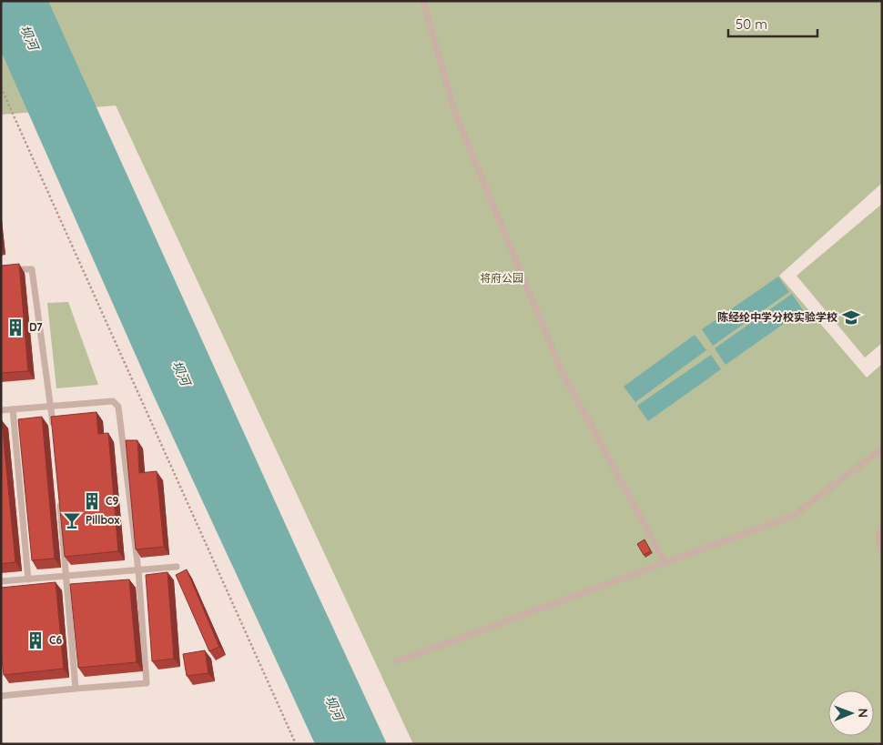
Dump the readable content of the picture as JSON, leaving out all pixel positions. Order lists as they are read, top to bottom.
{
  "water": ["坝河"],
  "parks": ["将府公园"],
  "places": {
    "school or university": ["陈经纶中学分校实验学校"],
    "building": ["D7", "C9", "C6"],
    "bar": ["Pillbox"]
  },
  "scale_bar": "50 m",
  "north": "right"
}
